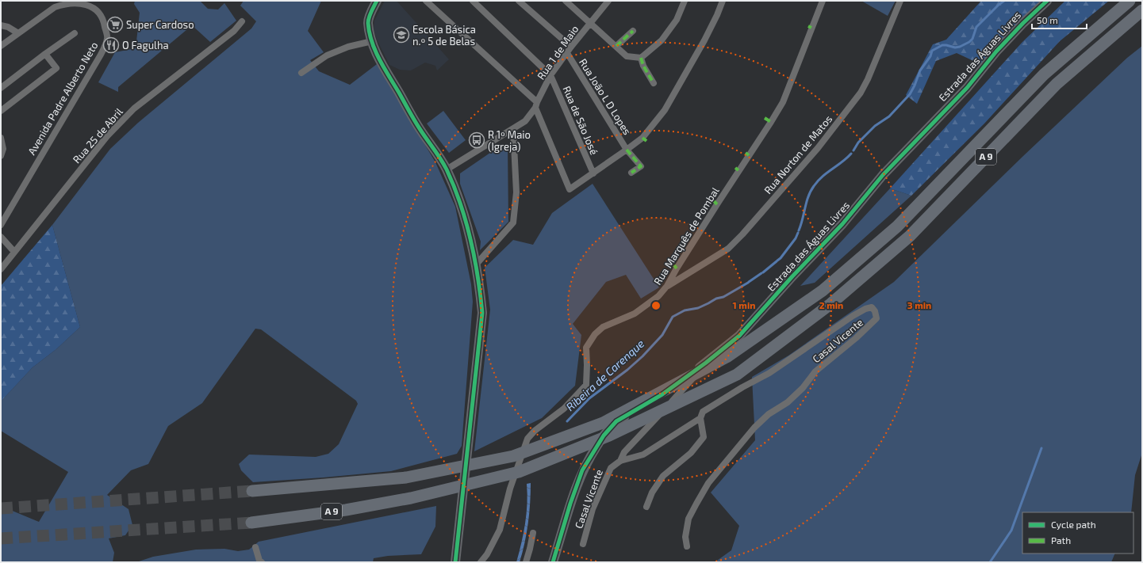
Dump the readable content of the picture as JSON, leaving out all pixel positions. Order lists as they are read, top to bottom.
{
  "streets": {
    "highway": ["A 9"],
    "street": [
      "Rua 1 de Maio",
      "Estrada das Águas Livres",
      "Rua João L D Lopes",
      "Avenida Padre Alberto Neto",
      "Rua de São José",
      "Rua 25 de Abril",
      "Rua Norton de Matos",
      "Rua Marquês de Pombal",
      "Casal Vicente"
    ]
  },
  "crossings": [
    ["Rua 1 de Maio", "Rua João L D Lopes"],
    ["Rua 1 de Maio", "Rua de São José"],
    ["Rua Norton de Matos", "Rua Marquês de Pombal"]
  ],
  "water": ["Ribeira de Carenque"],
  "places": {
    "supermarket": ["Super Cardoso"],
    "school or university": ["Escola Básica n.º 5 de Belas"],
    "restaurant": ["O Fagulha"],
    "bus stop": ["R 1º Maio (Igreja)"]
  },
  "legend": ["Cycle path", "Path"],
  "scale_bar": "50 m",
  "rings": ["1 min", "2 min", "3 min"]
}
